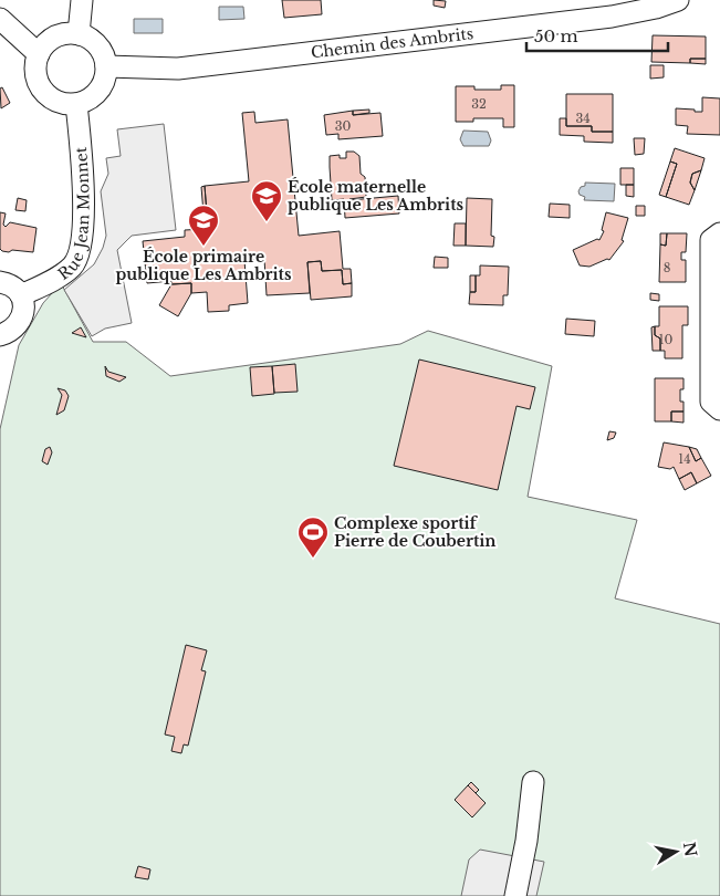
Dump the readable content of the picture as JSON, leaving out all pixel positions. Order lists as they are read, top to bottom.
{
  "streets": {
    "street": ["Chemin des Ambrits", "Rue Jean Monnet"]
  },
  "crossings": [
    ["Chemin des Ambrits", "Rue Jean Monnet"]
  ],
  "places": {
    "school or university": ["École maternelle publique Les Ambrits", "École primaire publique Les Ambrits"],
    "sports": ["Complexe sportif Pierre de Coubertin"]
  },
  "house_numbers": [
    "32",
    "34",
    "30",
    "8",
    "10",
    "14"
  ],
  "scale_bar": "50 m",
  "north": "right"
}
